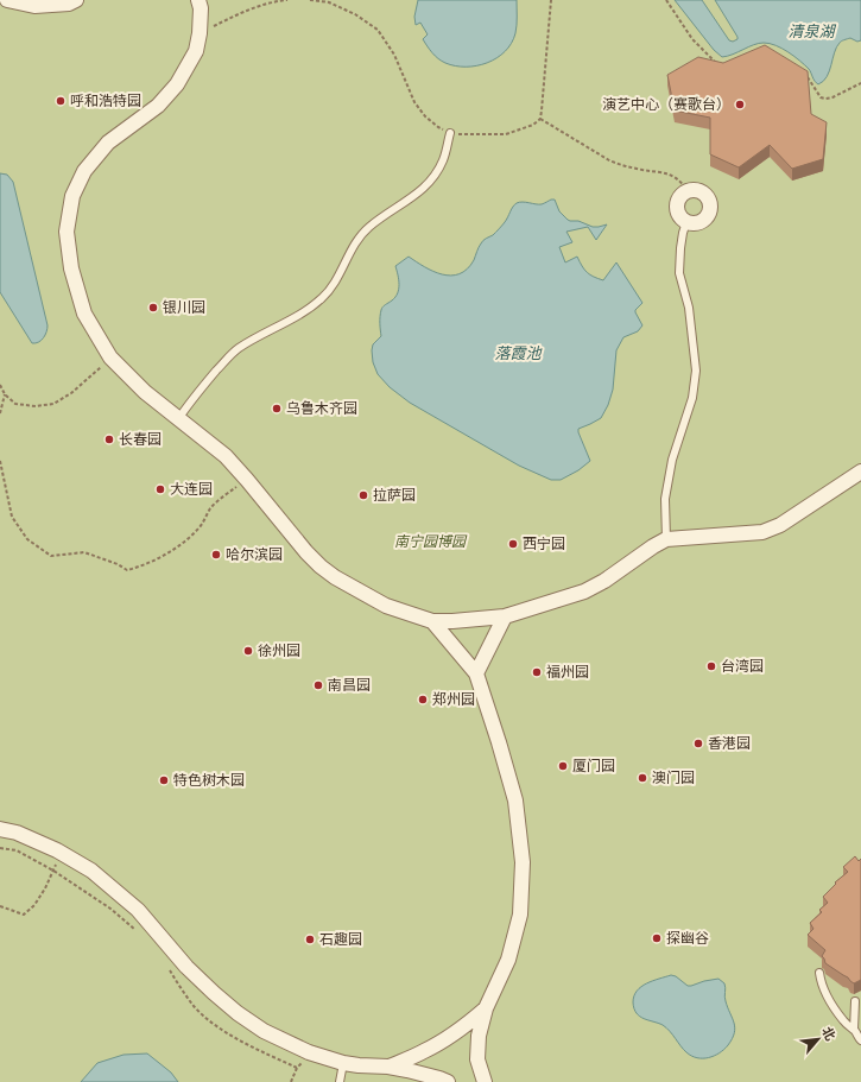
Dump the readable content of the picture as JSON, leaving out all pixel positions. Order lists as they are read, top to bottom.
{
  "water": ["清泉湖", "落霞池"],
  "parks": ["南宁园博园"],
  "places": [
    "呼和浩特园",
    "演艺中心（赛歌台）",
    "银川园",
    "乌鲁木齐园",
    "长春园",
    "大连园",
    "拉萨园",
    "西宁园",
    "哈尔滨园",
    "徐州园",
    "台湾园",
    "福州园",
    "南昌园",
    "郑州园",
    "香港园",
    "厦门园",
    "澳门园",
    "特色树木园",
    "探幽谷",
    "石趣园"
  ],
  "north": "top right"
}
